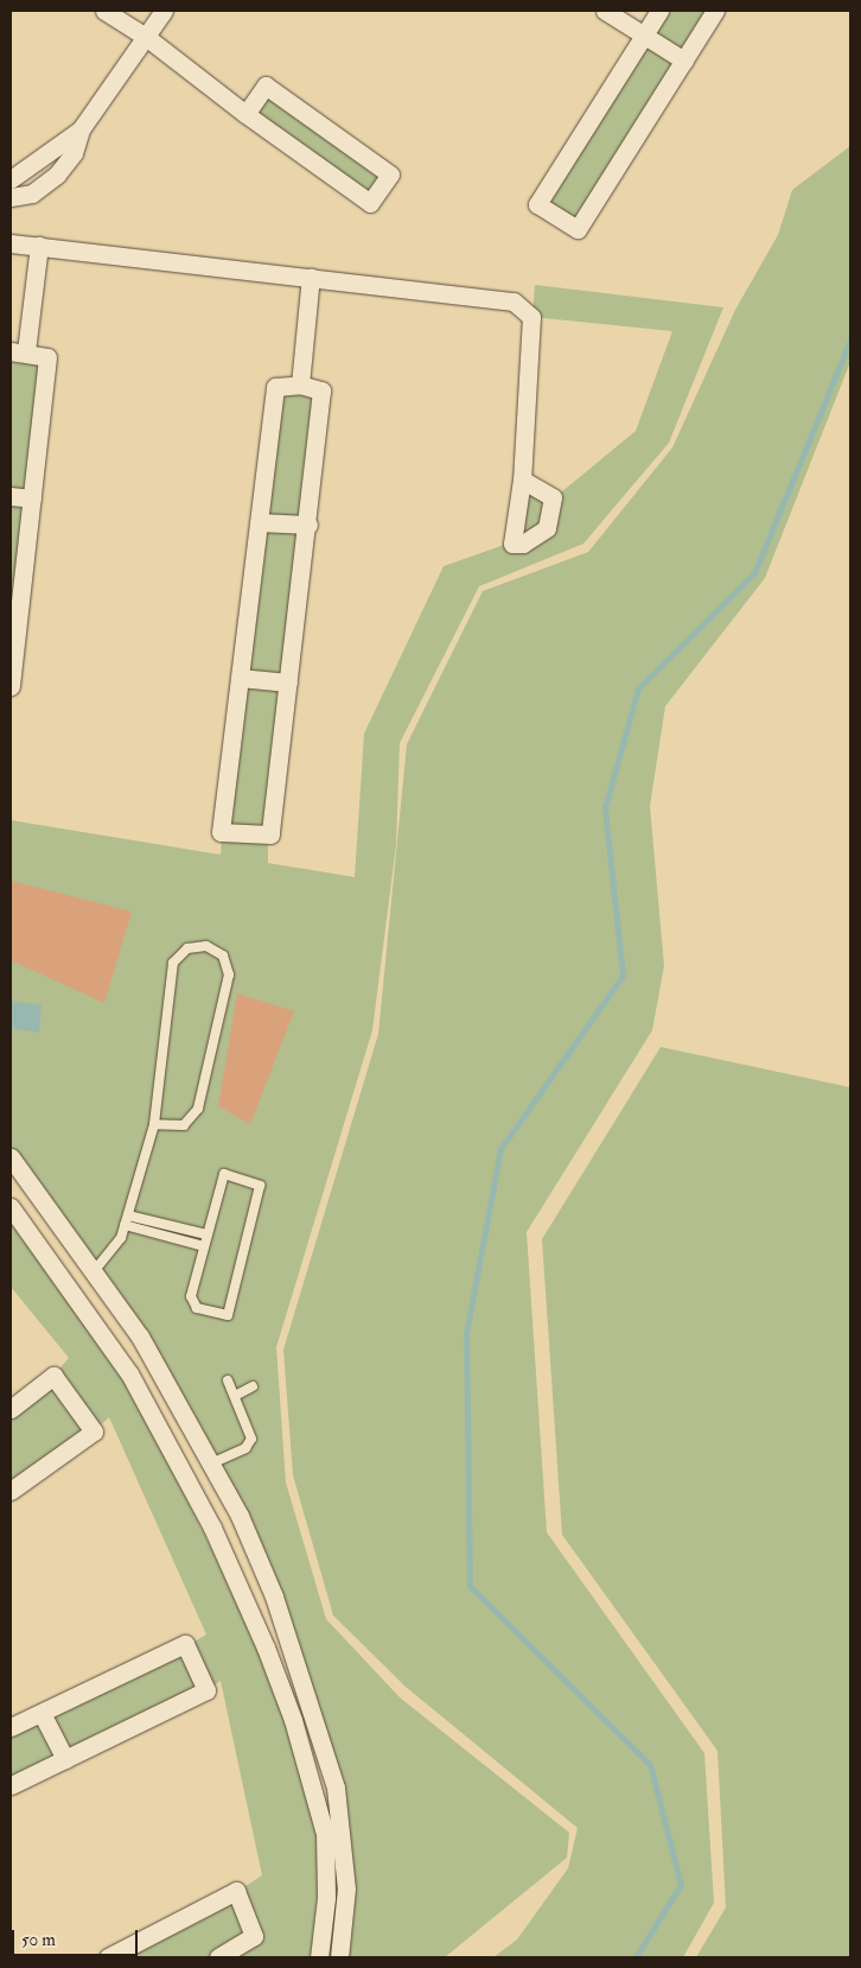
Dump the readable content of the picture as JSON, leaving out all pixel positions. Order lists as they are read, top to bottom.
{
  "scale_bar": "50 m"
}
